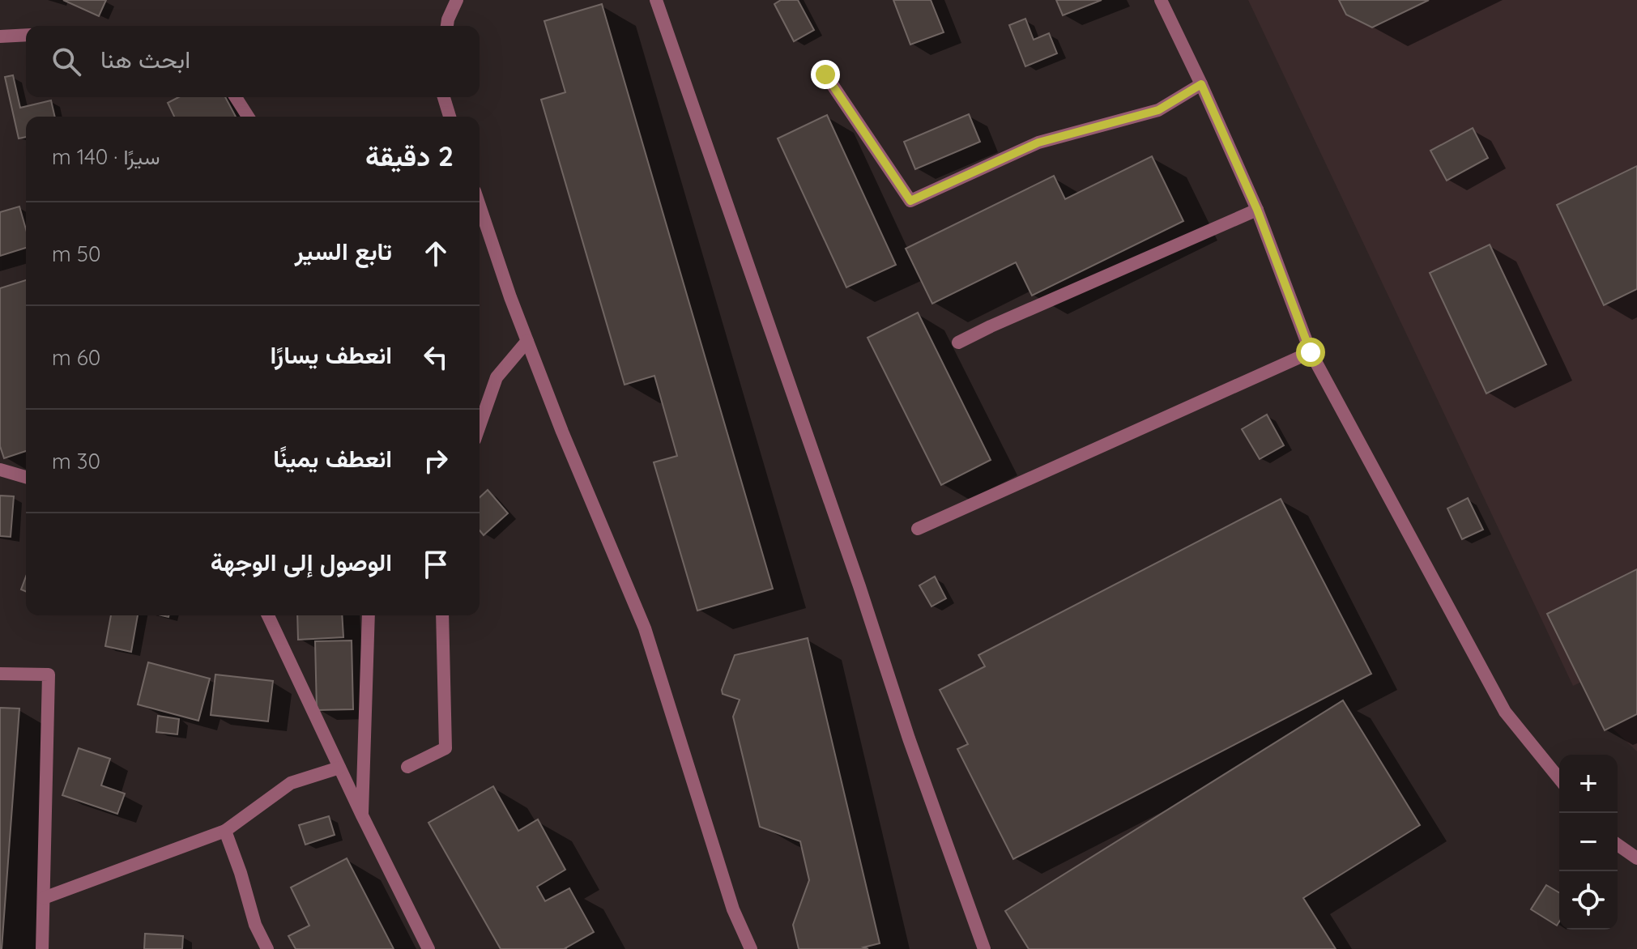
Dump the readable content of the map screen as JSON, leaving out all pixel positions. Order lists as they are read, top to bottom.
{
  "page": {
    "search": "ابحث هنا",
    "heading": ["2 دقيقة", "سيرًا · 140 m"],
    "list": [
      ["تابع السير", "50 m"],
      ["انعطف يسارًا", "60 m"],
      ["انعطف يمينًا", "30 m"],
      "الوصول إلى الوجهة"
    ],
    "map_buttons": ["+", "−"]
  }
}
